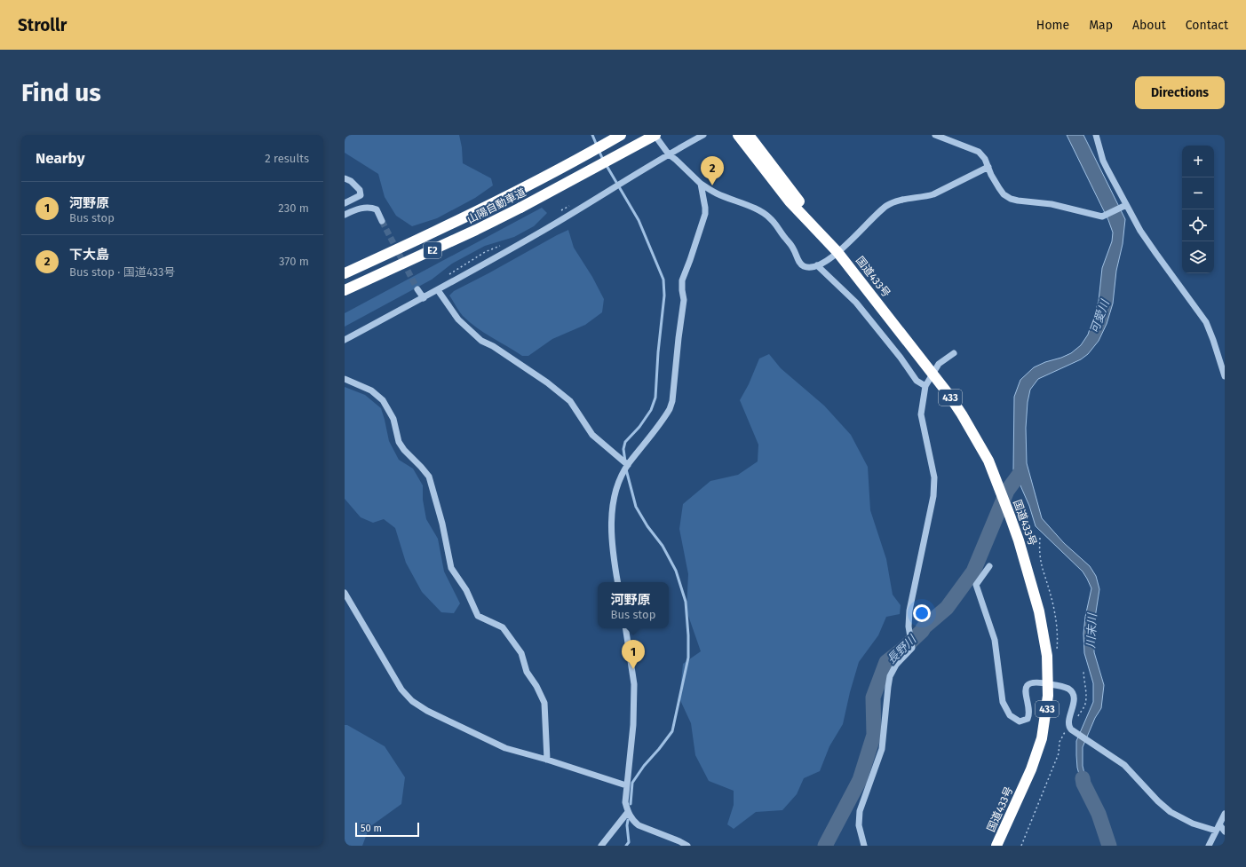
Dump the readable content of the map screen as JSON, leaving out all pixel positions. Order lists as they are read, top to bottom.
{
  "streets": {
    "highway": [
      "山陽自動車道",
      "E2",
      "国道433号",
      "433"
    ]
  },
  "water": ["可愛川", "川末川", "長野川"],
  "scale_bar": "50 m",
  "page": {
    "header": "Strollr",
    "nav": [
      "Home",
      "Map",
      "About",
      "Contact"
    ],
    "buttons": "Directions",
    "title": "Find us",
    "heading": ["Nearby", "2 results"],
    "map_buttons": ["+", "−"],
    "pins": ["2", "1"],
    "list": [
      {
        "mark": "1",
        "name": "河野原",
        "note": "Bus stop",
        "value": "230 m"
      },
      {
        "mark": "2",
        "name": "下大島",
        "note": "Bus stop · 国道433号",
        "value": "370 m"
      }
    ],
    "popup": ["河野原", "Bus stop"],
    "scale": "50 m"
  }
}
